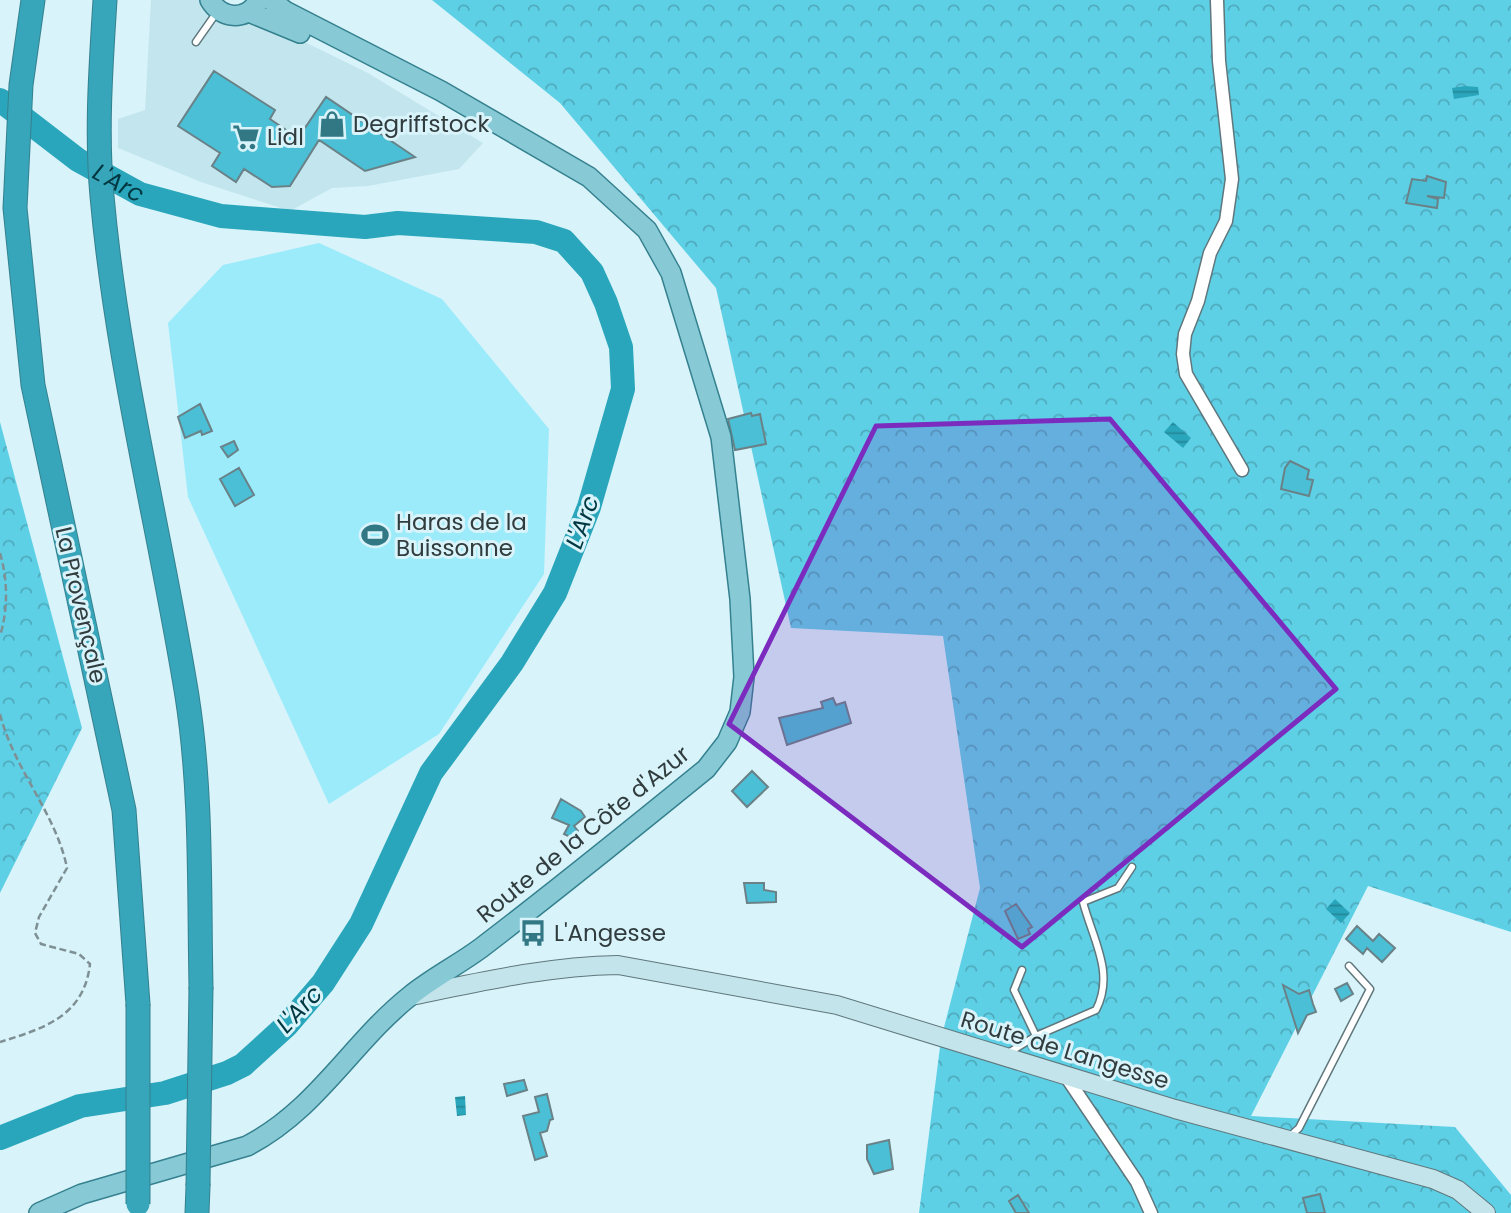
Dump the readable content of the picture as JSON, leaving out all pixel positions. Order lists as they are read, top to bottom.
{
  "streets": {
    "highway": ["La Provençale"],
    "main road": ["Route de la Côte d'Azur"],
    "street": ["Route de Langesse"]
  },
  "crossings": [
    ["Route de la Côte d'Azur", "Route de Langesse"]
  ],
  "water": ["L'Arc"],
  "places": {
    "shop": ["Degriffstock"],
    "supermarket": ["Lidl"],
    "sports": ["Haras de la Buissonne"],
    "bus stop": ["L'Angesse"]
  }
}
